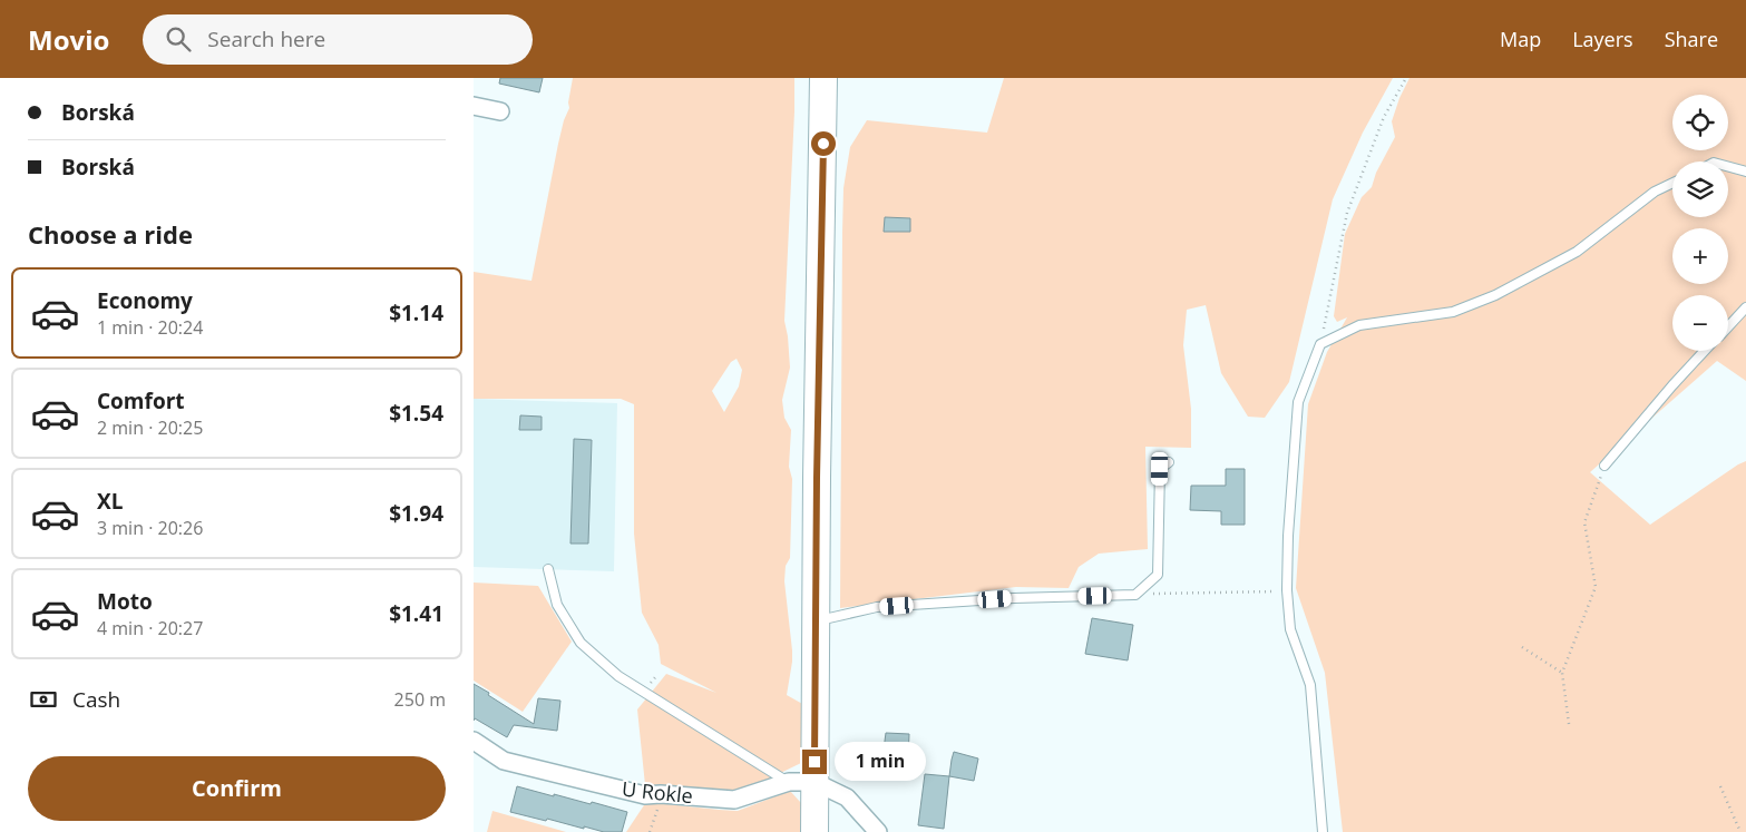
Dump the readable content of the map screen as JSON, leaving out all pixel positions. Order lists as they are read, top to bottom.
{
  "streets": {
    "street": ["U Rokle"]
  },
  "page": {
    "header": "Movio",
    "search": "Search here",
    "nav": ["Map", "Layers", "Share"],
    "banner": ["Borská", "Borská"],
    "map_buttons": ["+", "−"],
    "heading": "Choose a ride",
    "list": [
      {
        "name": "Economy",
        "note": "1 min · 20:24",
        "value": "$1.14"
      },
      {
        "name": "Comfort",
        "note": "2 min · 20:25",
        "value": "$1.54"
      },
      {
        "name": "XL",
        "note": "3 min · 20:26",
        "value": "$1.94"
      },
      {
        "name": "Moto",
        "note": "4 min · 20:27",
        "value": "$1.41"
      }
    ],
    "pay": ["Cash", "250 m"],
    "bubble": "1 min",
    "buttons": "Confirm"
  }
}
